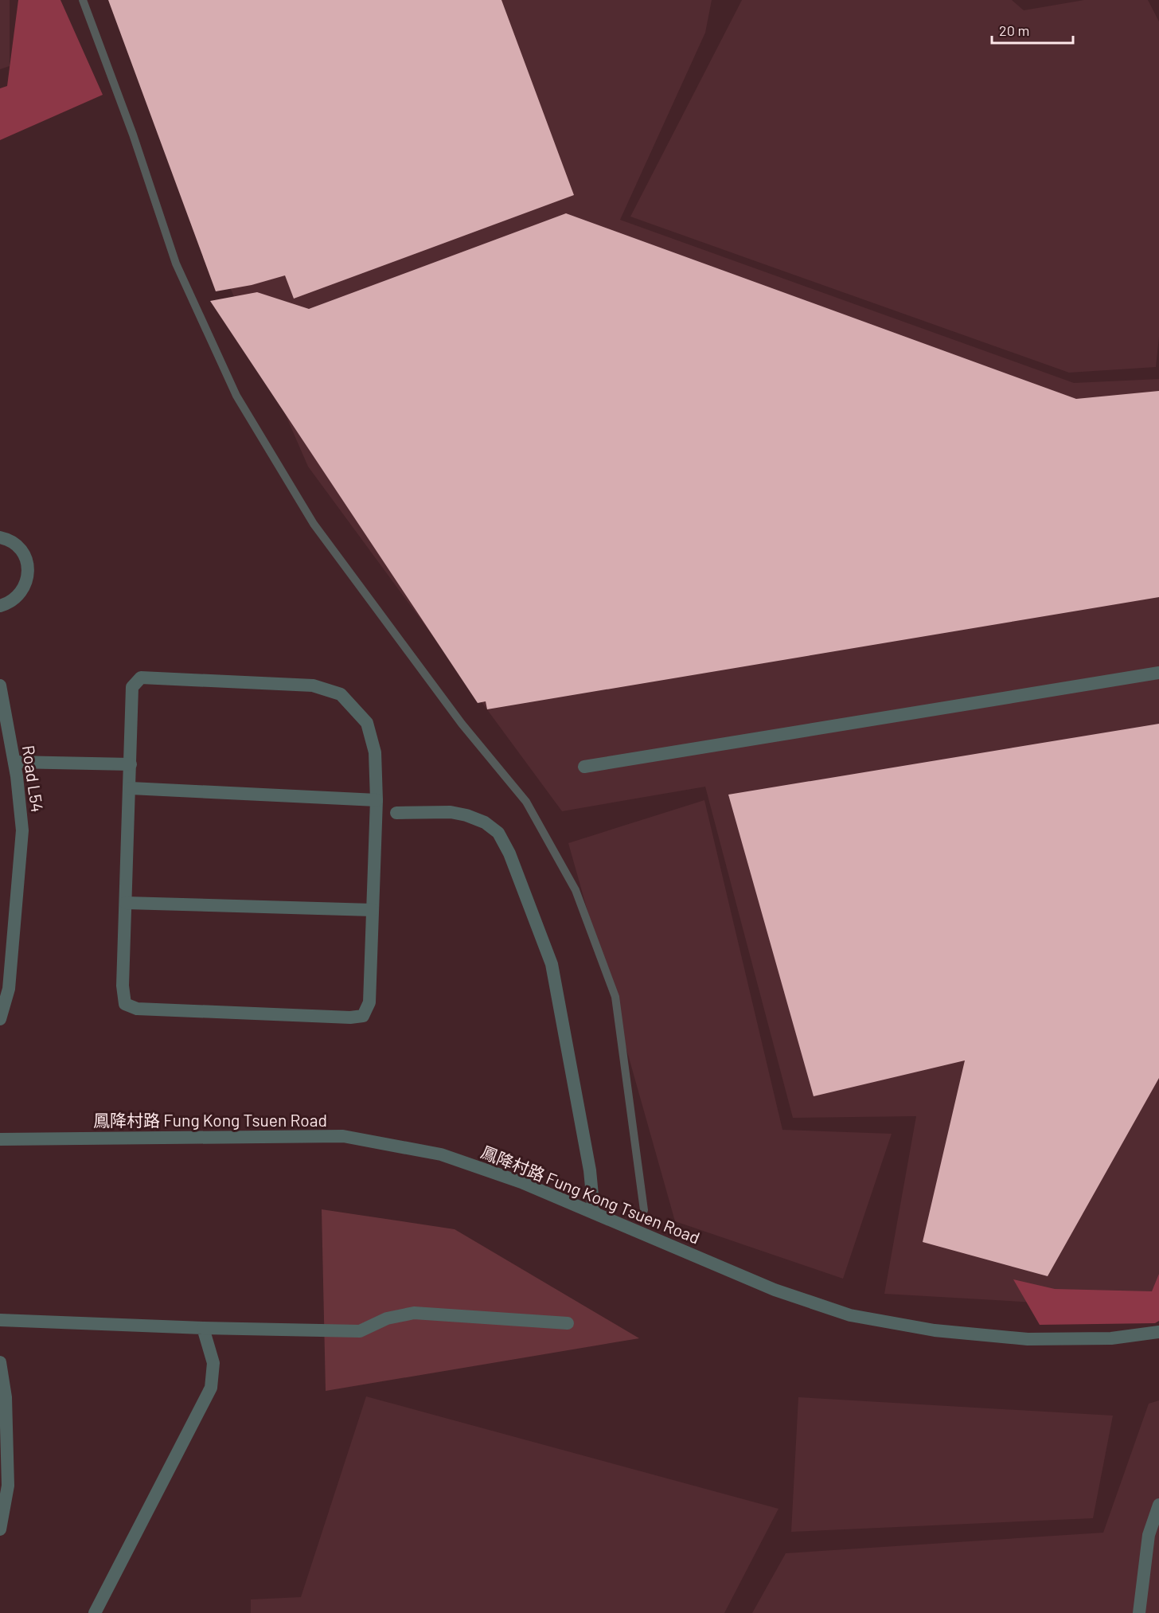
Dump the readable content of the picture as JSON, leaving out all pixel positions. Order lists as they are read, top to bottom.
{
  "streets": {
    "street": ["Road L54", "鳳降村路 Fung Kong Tsuen Road"]
  },
  "scale_bar": "20 m"
}
